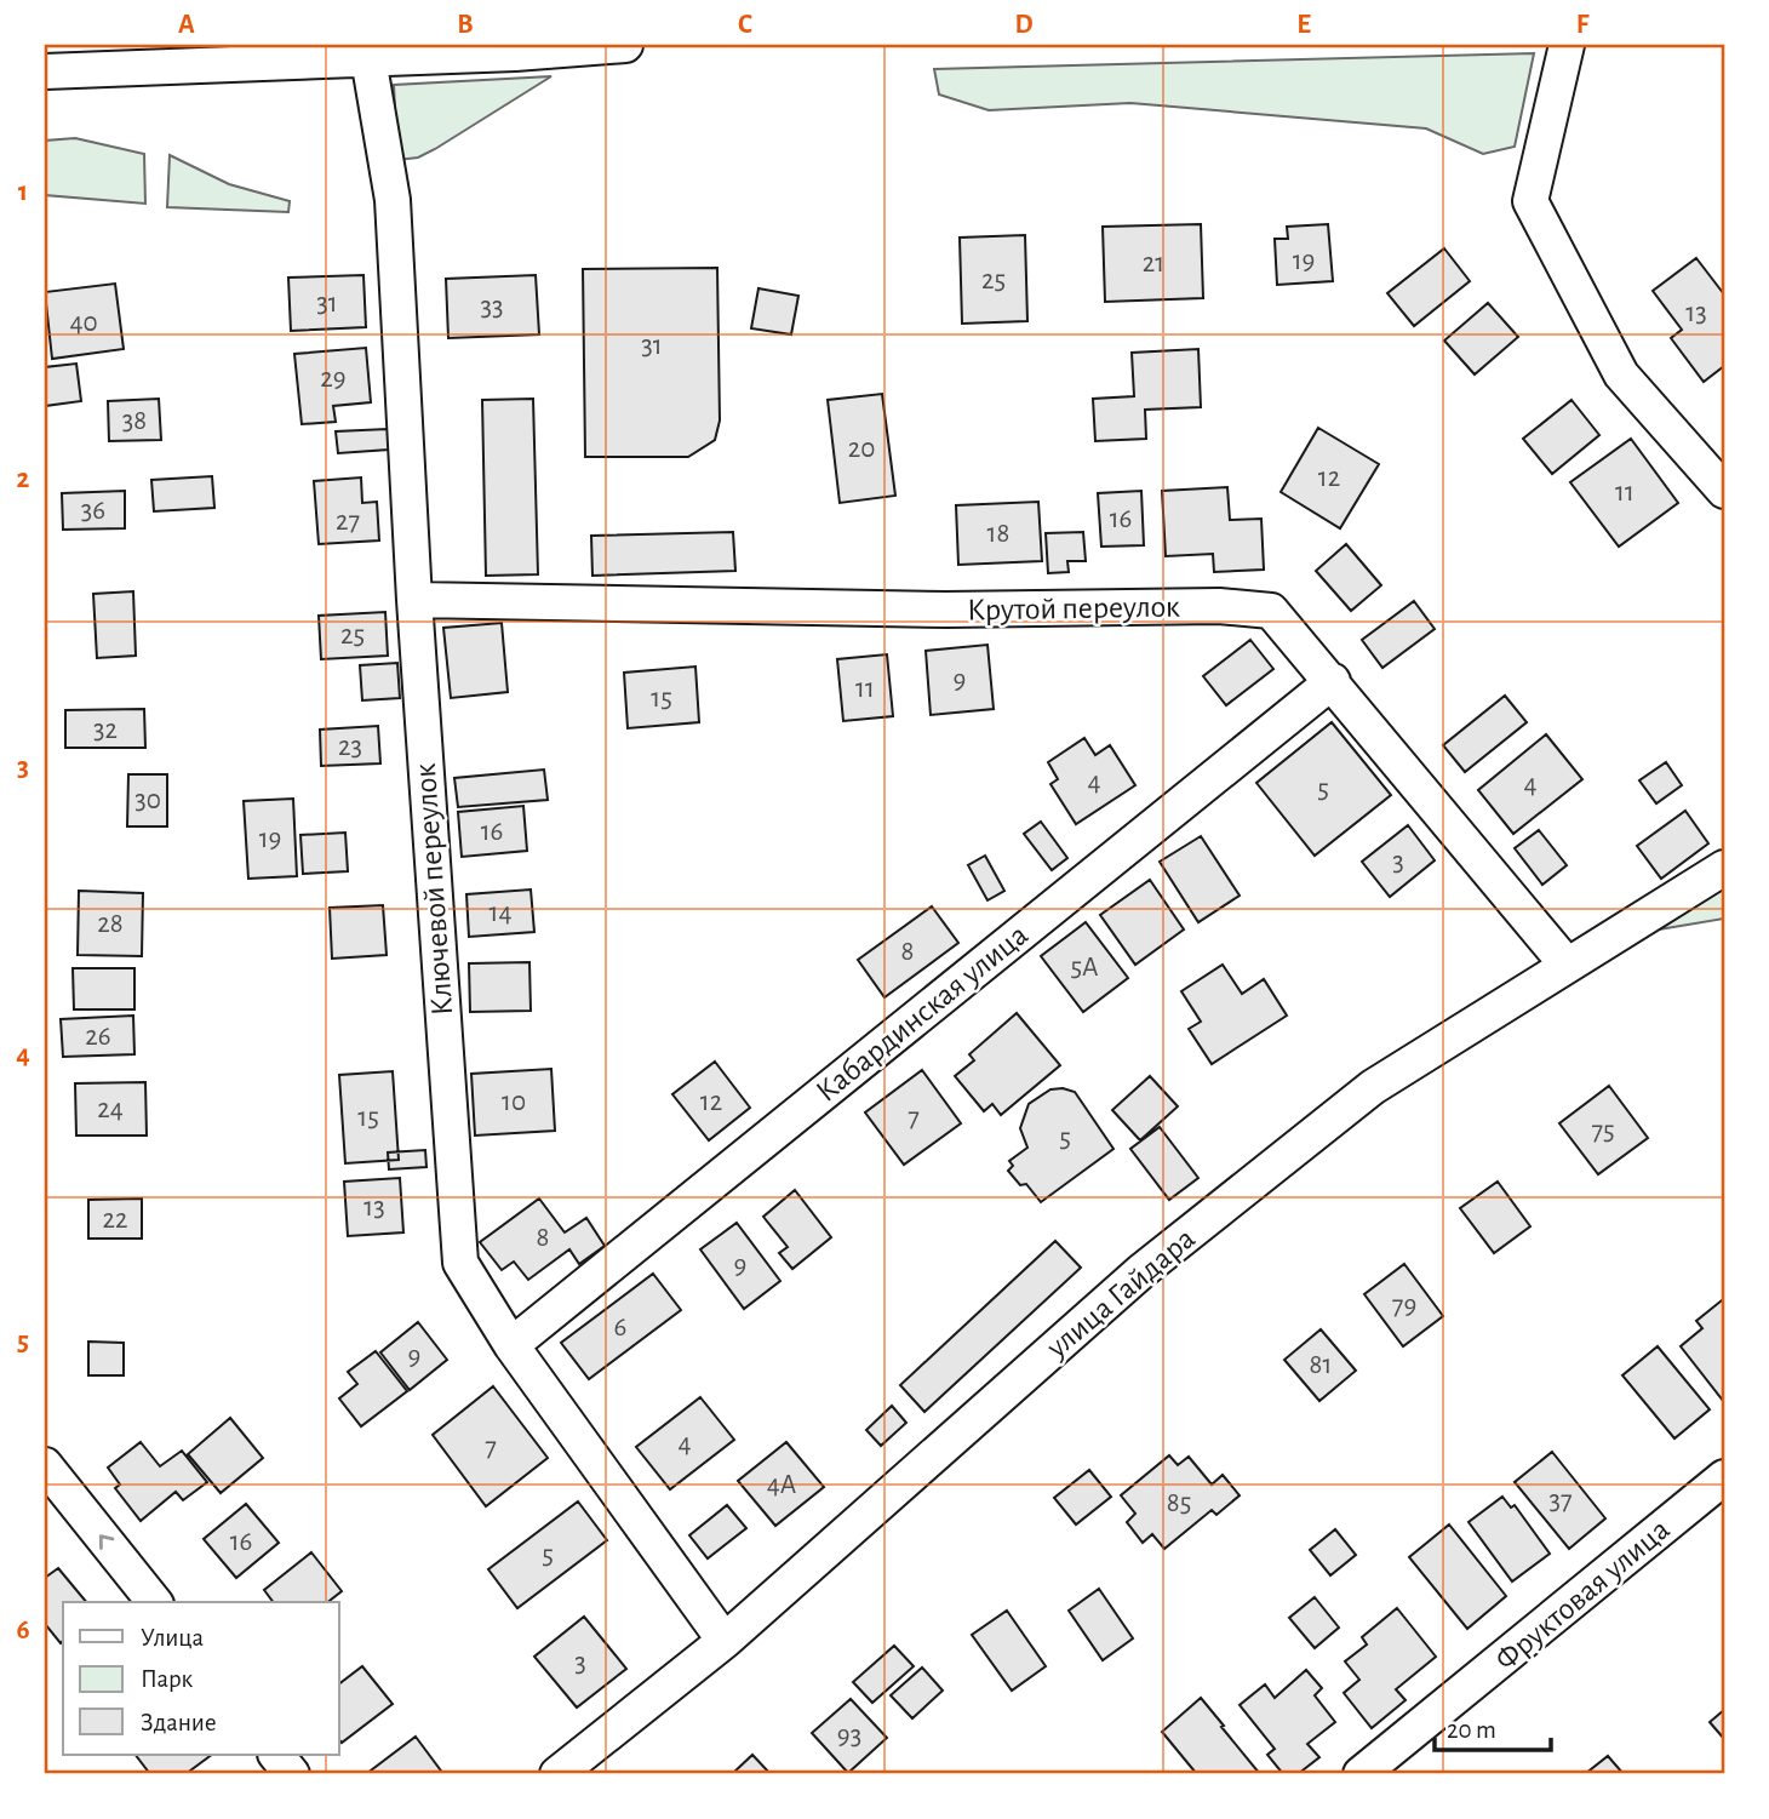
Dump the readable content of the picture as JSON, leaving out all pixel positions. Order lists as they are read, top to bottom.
{
  "streets": {
    "street": [
      "Крутой переулок",
      "Ключевой переулок",
      "Кабардинская улица",
      "улица Гайдара",
      "Фруктовая улица"
    ]
  },
  "crossings": [
    ["Крутой переулок", "Ключевой переулок"],
    ["Крутой переулок", "Кабардинская улица"],
    ["Крутой переулок", "улица Гайдара"],
    ["Ключевой переулок", "Кабардинская улица"],
    ["Ключевой переулок", "улица Гайдара"]
  ],
  "house_numbers": [
    "19",
    "21",
    "25",
    "31",
    "33",
    "13",
    "40",
    "31",
    "29",
    "38",
    "20",
    "12",
    "11",
    "36",
    "16",
    "27",
    "18",
    "25",
    "9",
    "11",
    "15",
    "32",
    "23",
    "4",
    "4",
    "5",
    "30",
    "16",
    "19",
    "3",
    "14",
    "28",
    "8",
    "5А",
    "26",
    "10",
    "12",
    "24",
    "15",
    "7",
    "75",
    "5",
    "13",
    "22",
    "8",
    "9",
    "79",
    "6",
    "9",
    "81",
    "4",
    "7",
    "4А",
    "37",
    "85",
    "16",
    "5",
    "3",
    "93"
  ],
  "legend": ["Улица", "Парк", "Здание"],
  "scale_bar": "20 m",
  "grid": {
    "columns": [
      "A",
      "B",
      "C",
      "D",
      "E",
      "F"
    ],
    "rows": [
      "1",
      "2",
      "3",
      "4",
      "5",
      "6"
    ]
  }
}
